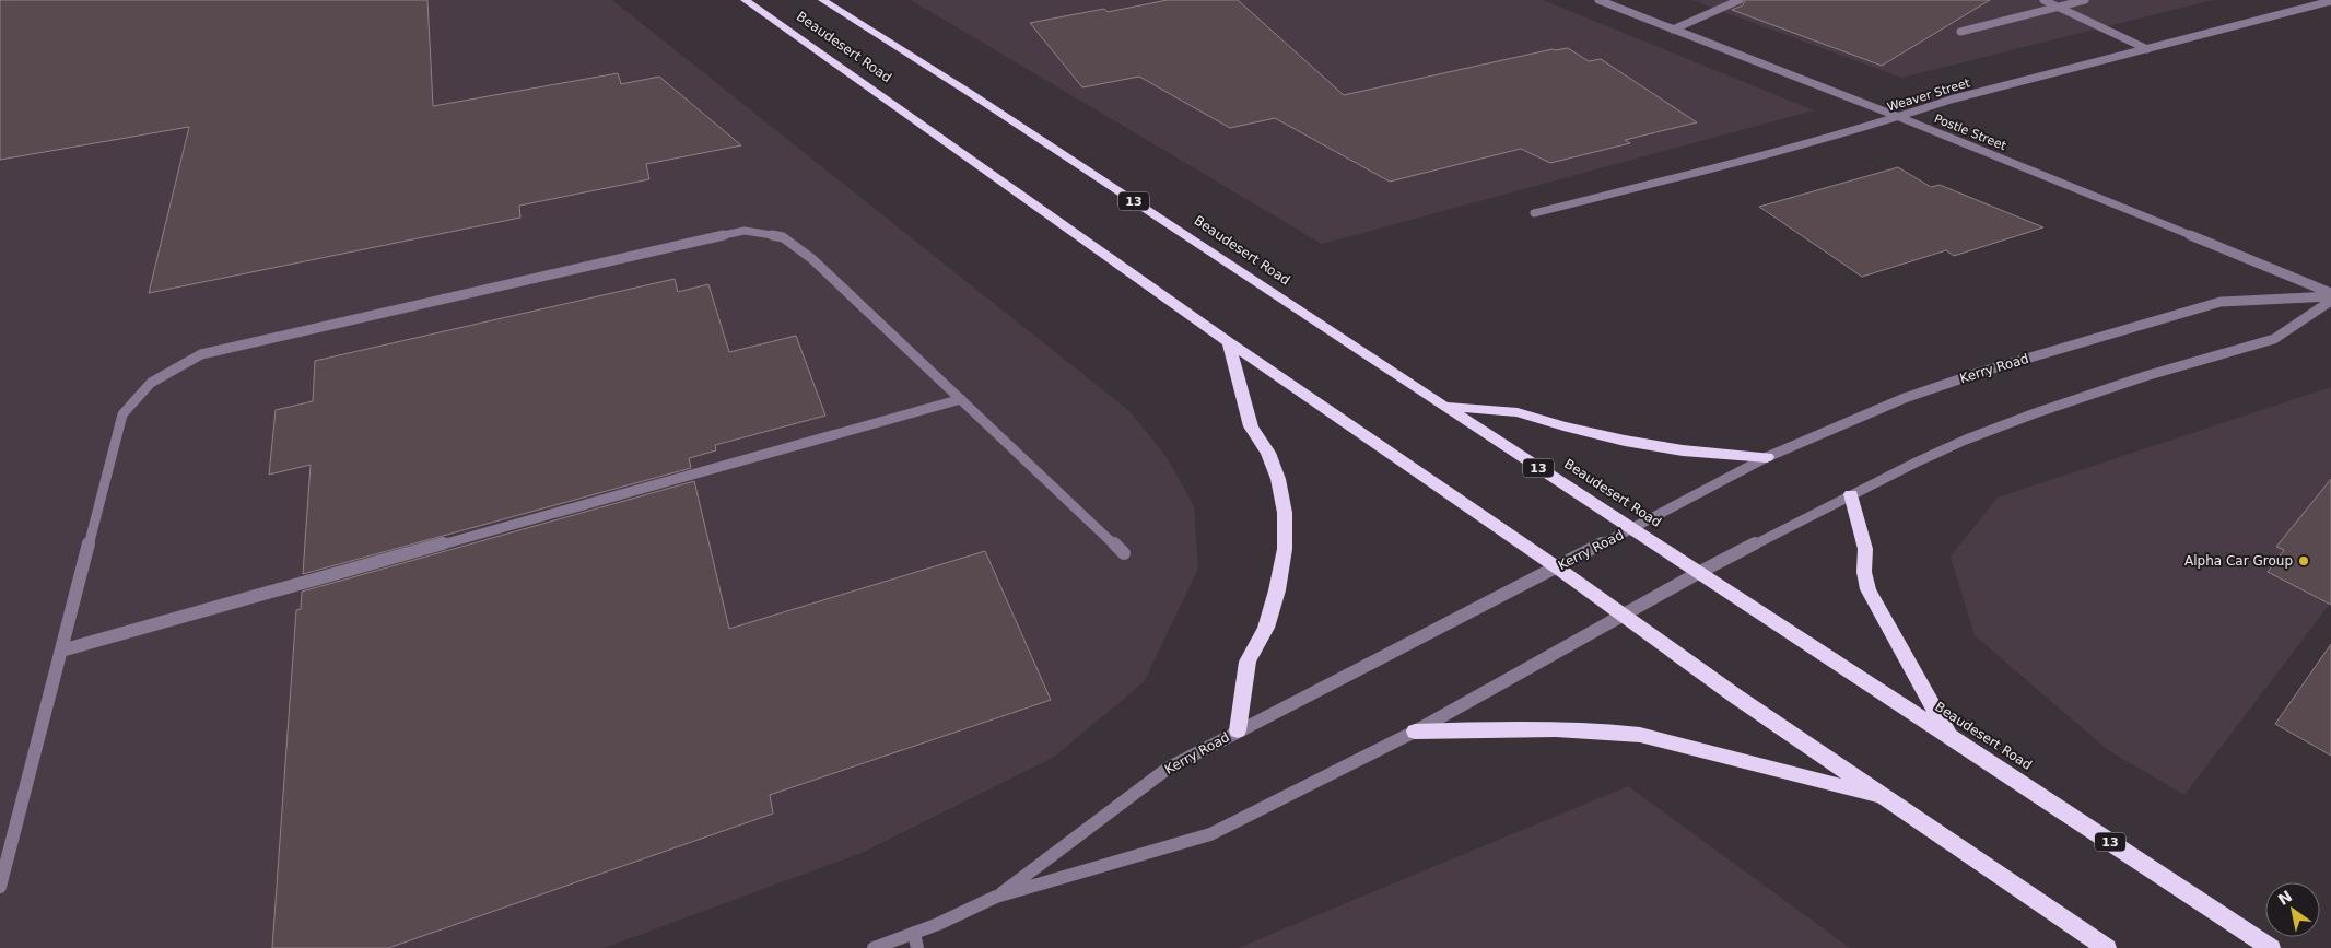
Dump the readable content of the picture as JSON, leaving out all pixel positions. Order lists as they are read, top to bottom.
{
  "streets": {
    "highway": ["Beaudesert Road", "13"],
    "street": ["Weaver Street", "Postle Street", "Kerry Road"]
  },
  "crossings": [
    ["Beaudesert Road", "Kerry Road"],
    ["Weaver Street", "Postle Street"],
    ["Postle Street", "Kerry Road"]
  ],
  "places": ["Alpha Car Group"],
  "north": "top left"
}
